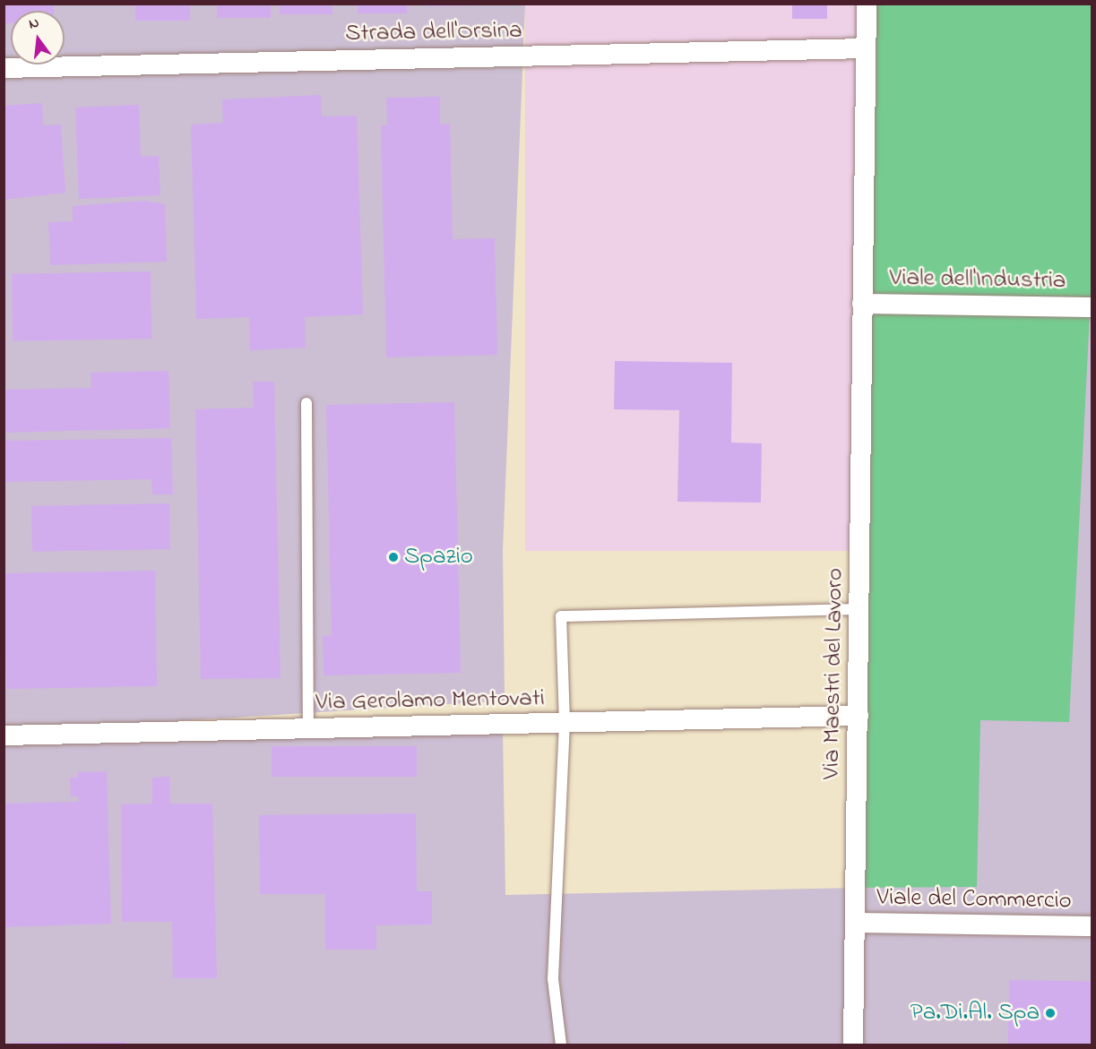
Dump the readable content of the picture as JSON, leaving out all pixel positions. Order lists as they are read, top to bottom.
{
  "streets": {
    "street": [
      "Strada dell'Orsina",
      "Viale dell'Industria",
      "Via Maestri del Lavoro",
      "Via Gerolamo Mentovati",
      "Viale del Commercio"
    ]
  },
  "crossings": [
    ["Strada dell'Orsina", "Via Maestri del Lavoro"],
    ["Viale dell'Industria", "Via Maestri del Lavoro"],
    ["Via Maestri del Lavoro", "Via Gerolamo Mentovati"],
    ["Via Maestri del Lavoro", "Viale del Commercio"]
  ],
  "places": ["Spazio", "Pa.Di.Al. Spa"],
  "north": "top"
}
